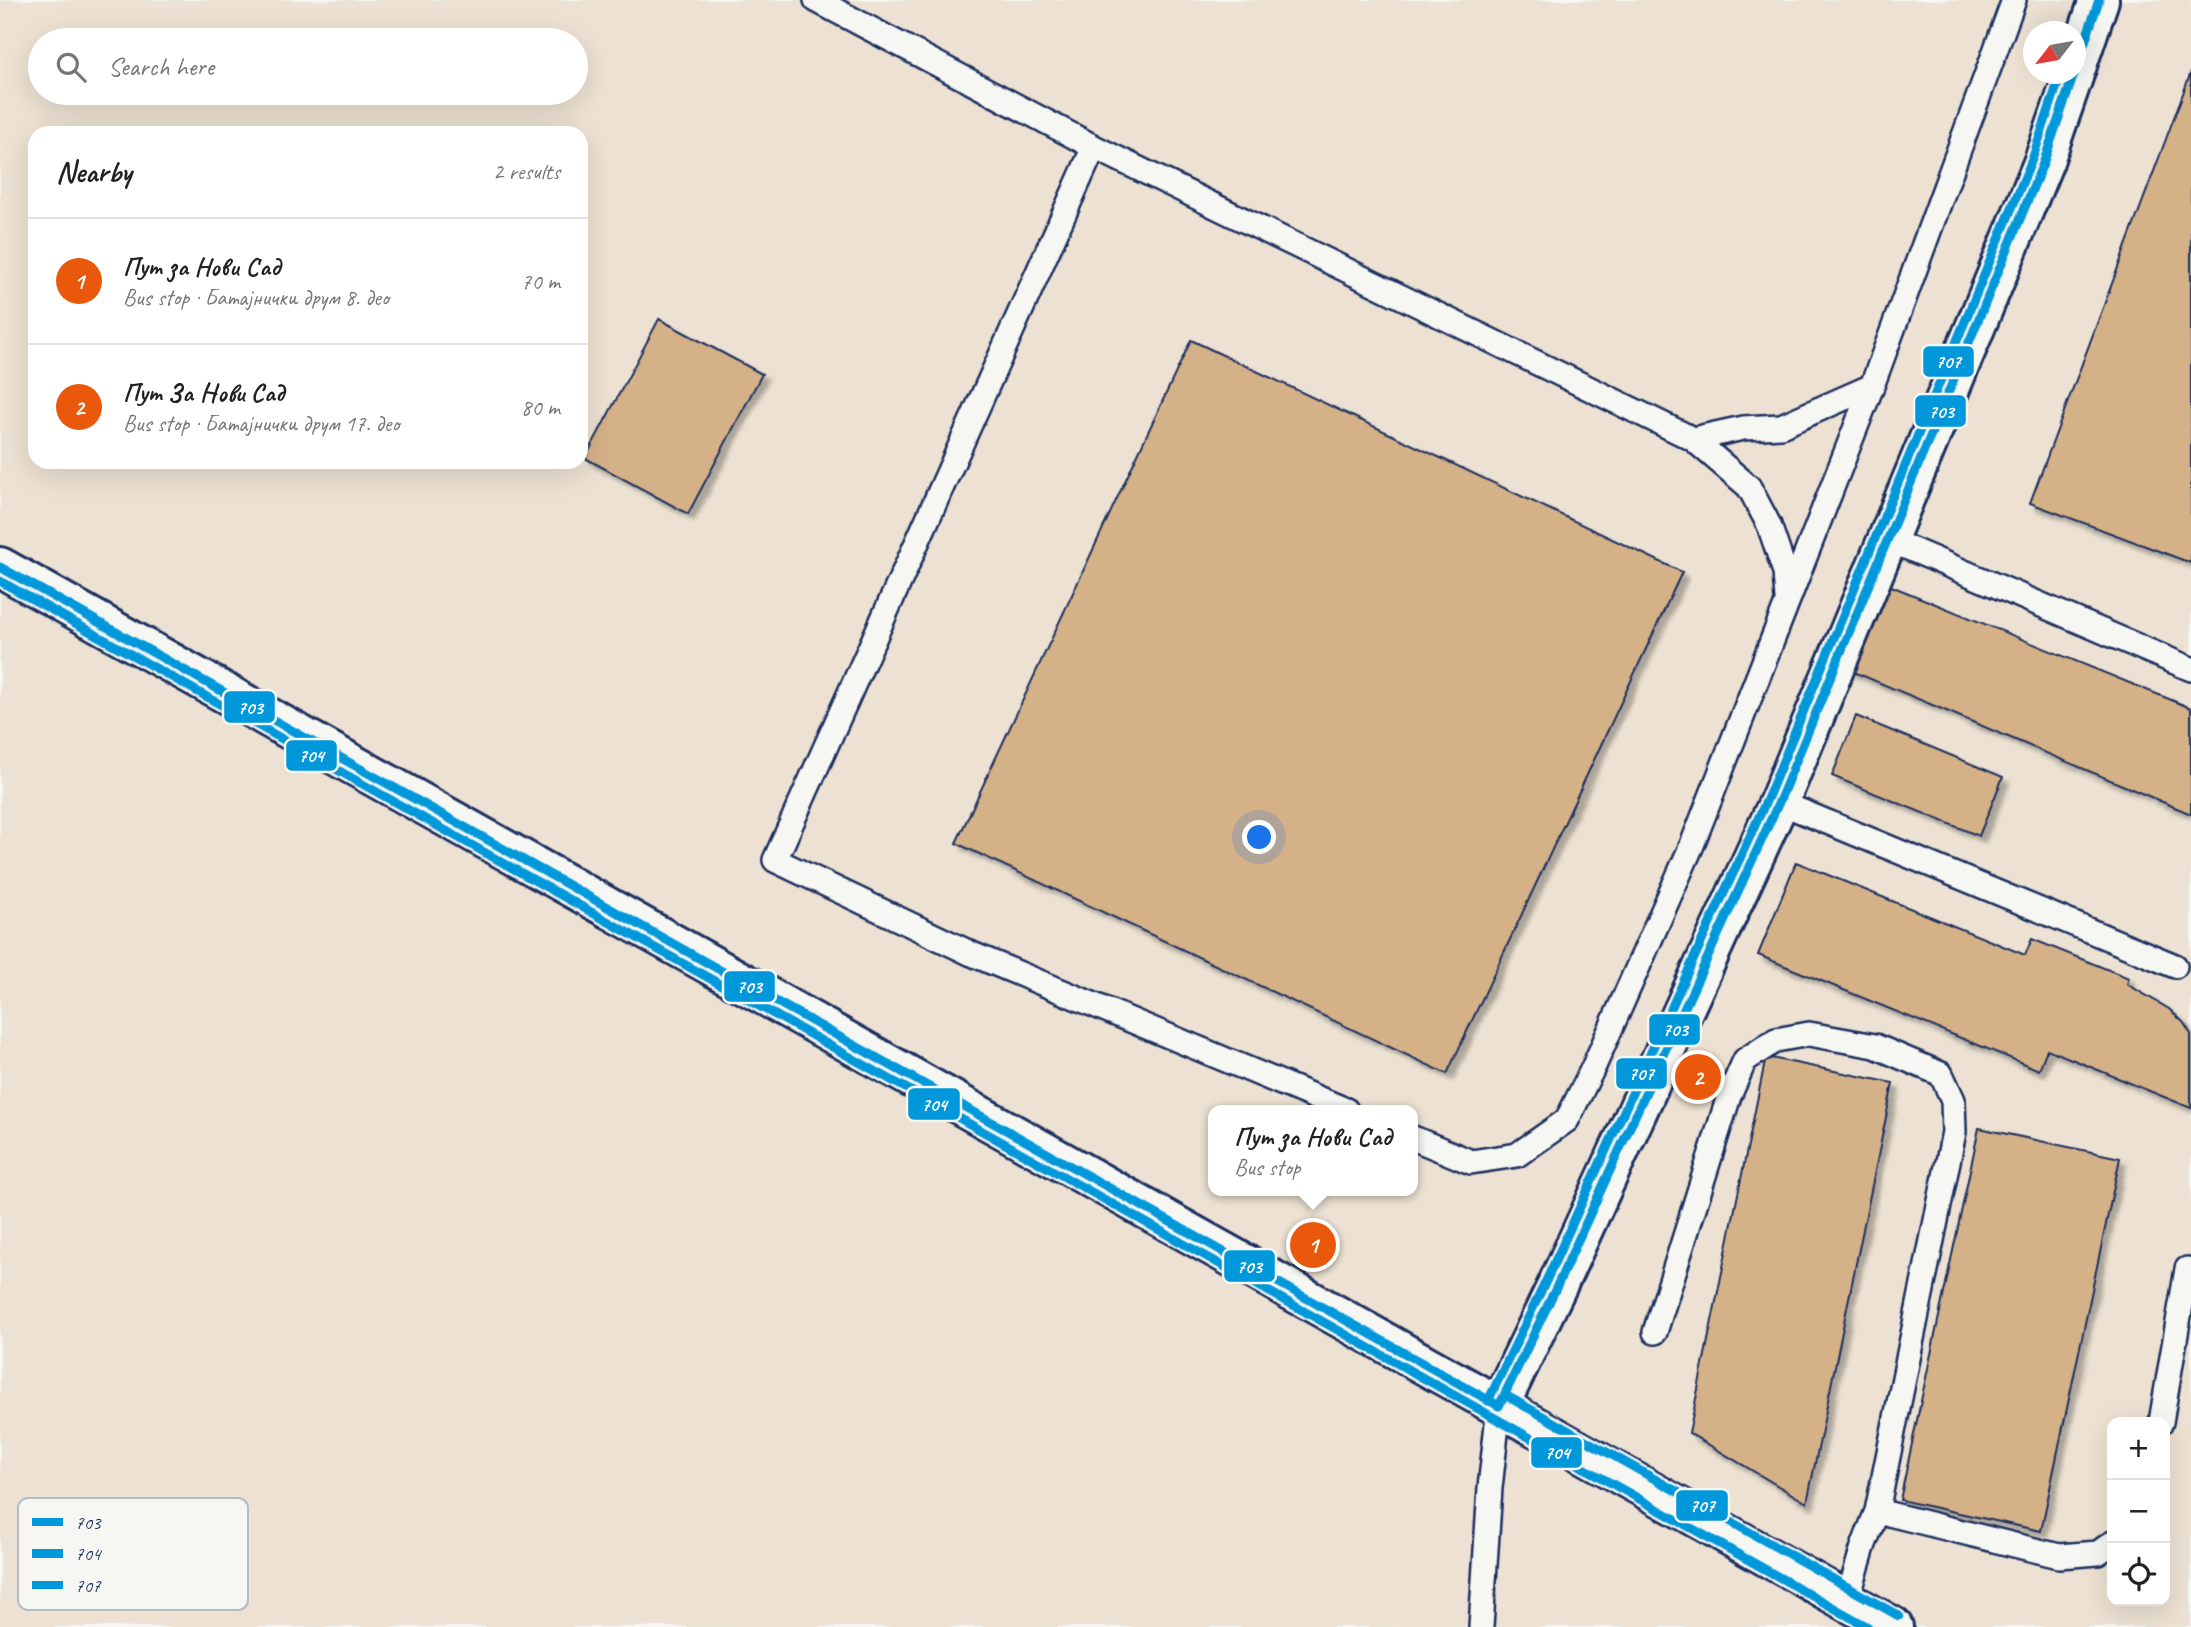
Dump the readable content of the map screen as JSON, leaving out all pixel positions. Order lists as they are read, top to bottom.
{
  "lines": ["transit line 703", "transit line 707", "transit line 704"],
  "legend": ["703", "704", "707"],
  "north": "bottom left",
  "page": {
    "search": "Search here",
    "heading": ["Nearby", "2 results"],
    "list": [
      {
        "mark": "1",
        "name": "Пут за Нови Сад",
        "note": "Bus stop · Батајнички друм 8. део",
        "value": "70 m"
      },
      {
        "mark": "2",
        "name": "Пут За Нови Сад",
        "note": "Bus stop · Батајнички друм 17. део",
        "value": "80 m"
      }
    ],
    "pins": ["2", "1"],
    "popup": ["Пут за Нови Сад", "Bus stop"],
    "map_buttons": ["+", "−"]
  }
}
